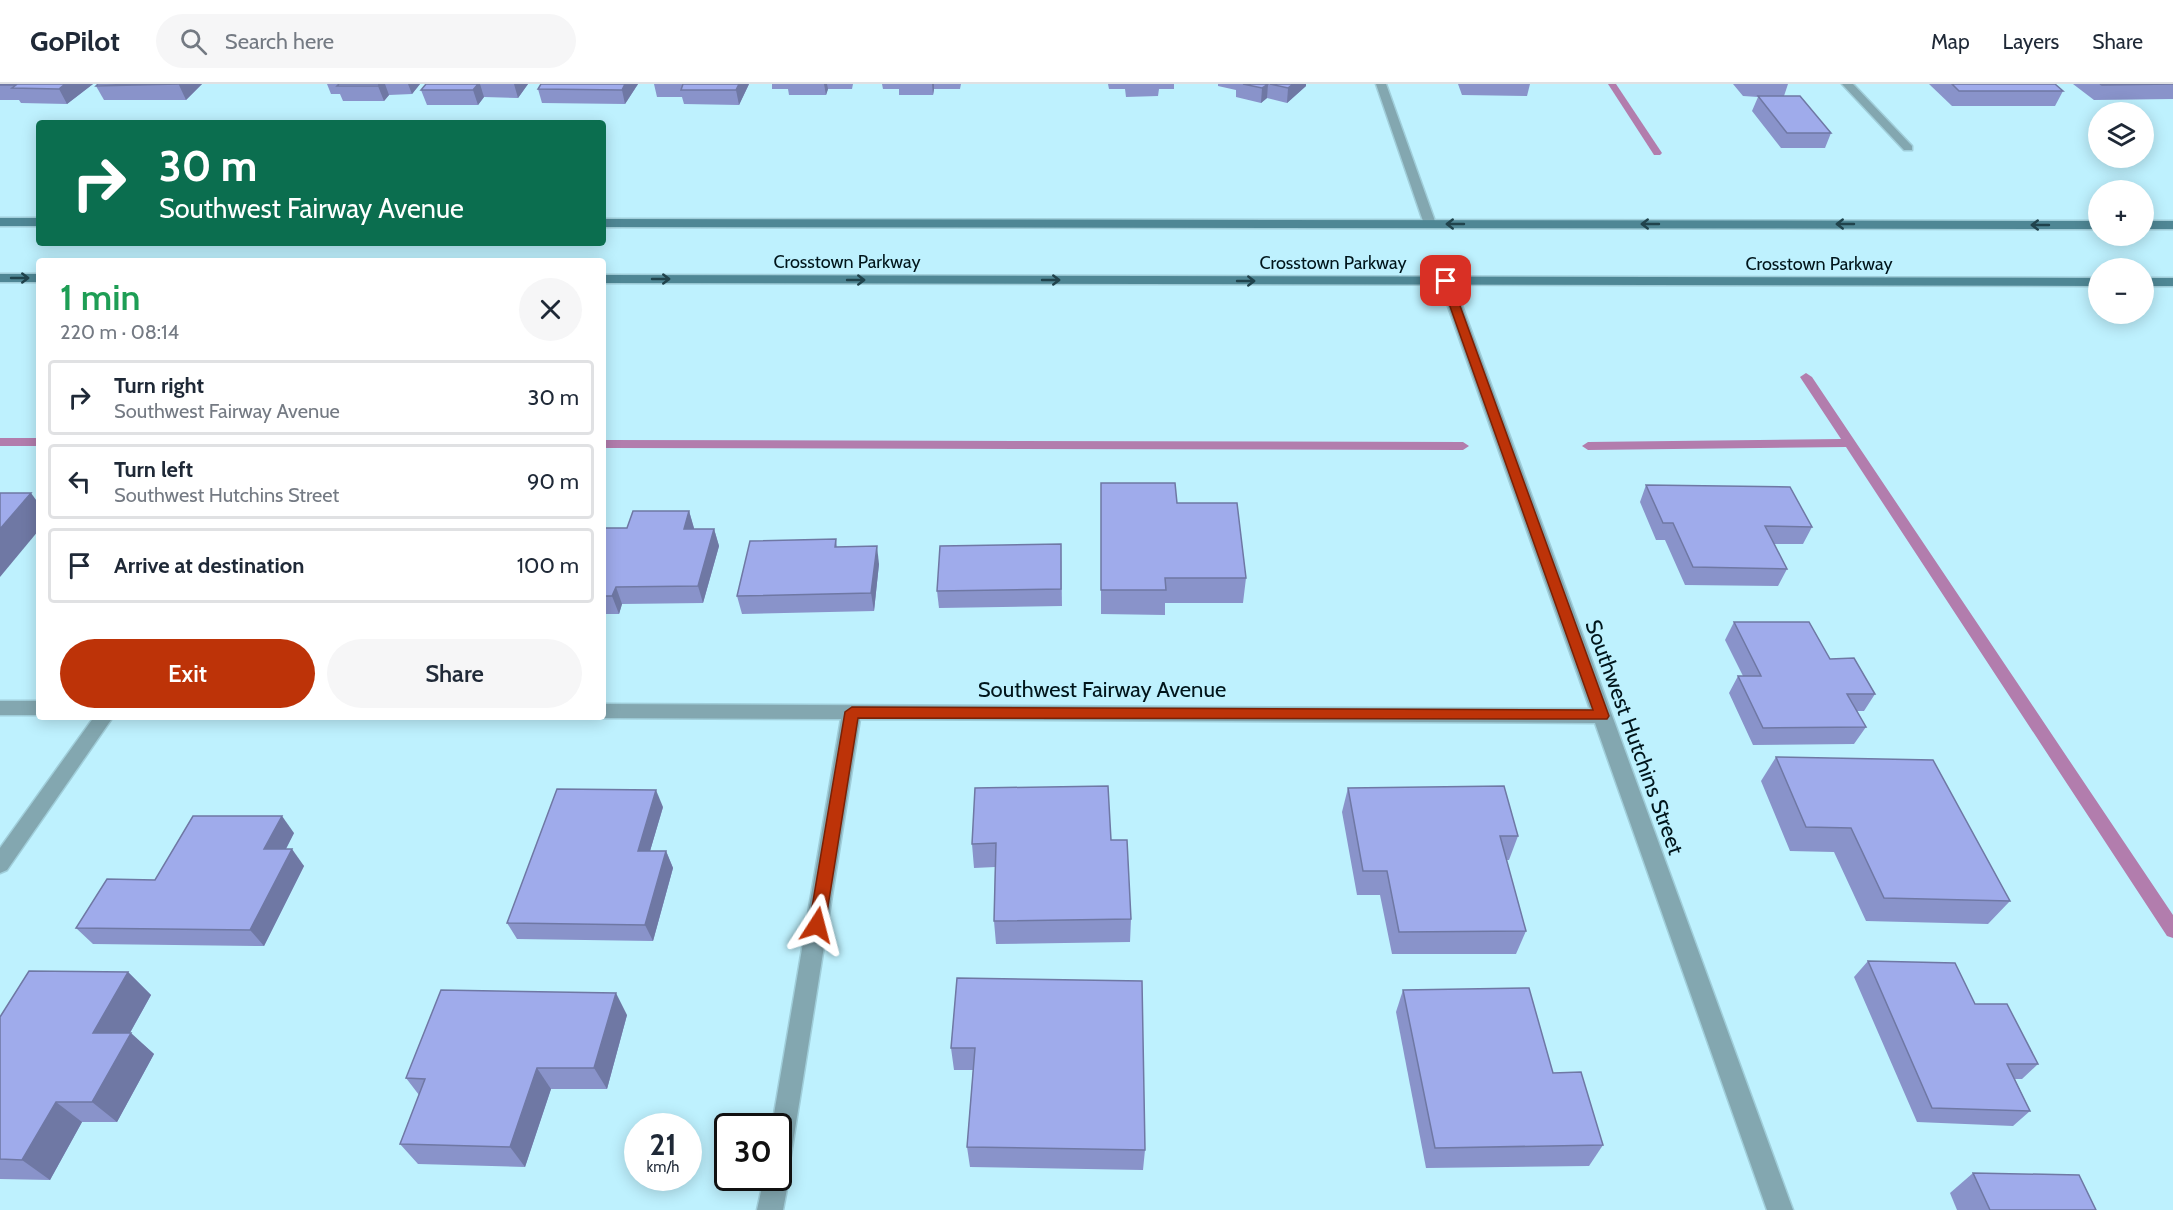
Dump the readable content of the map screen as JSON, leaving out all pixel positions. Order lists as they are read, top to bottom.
{
  "streets": {
    "main road": ["Crosstown Parkway"],
    "street": ["Southwest Fairway Avenue", "Southwest Hutchins Street"]
  },
  "crossings": [
    ["Crosstown Parkway", "Southwest Hutchins Street"],
    ["Southwest Fairway Avenue", "Southwest Hutchins Street"]
  ],
  "page": {
    "header": "GoPilot",
    "search": "Search here",
    "nav": ["Map", "Layers", "Share"],
    "map_buttons": ["+", "−"],
    "turn": ["30 m", "Southwest Fairway Avenue"],
    "heading": ["1 min", "220 m · 08:14"],
    "list": [
      {
        "name": "Turn right",
        "note": "Southwest Fairway Avenue",
        "value": "30 m"
      },
      {
        "name": "Turn left",
        "note": "Southwest Hutchins Street",
        "value": "90 m"
      },
      {
        "name": "Arrive at destination",
        "value": "100 m"
      }
    ],
    "buttons": ["Exit", "Share"],
    "speed": "21 km/h",
    "limit": "30"
  }
}
